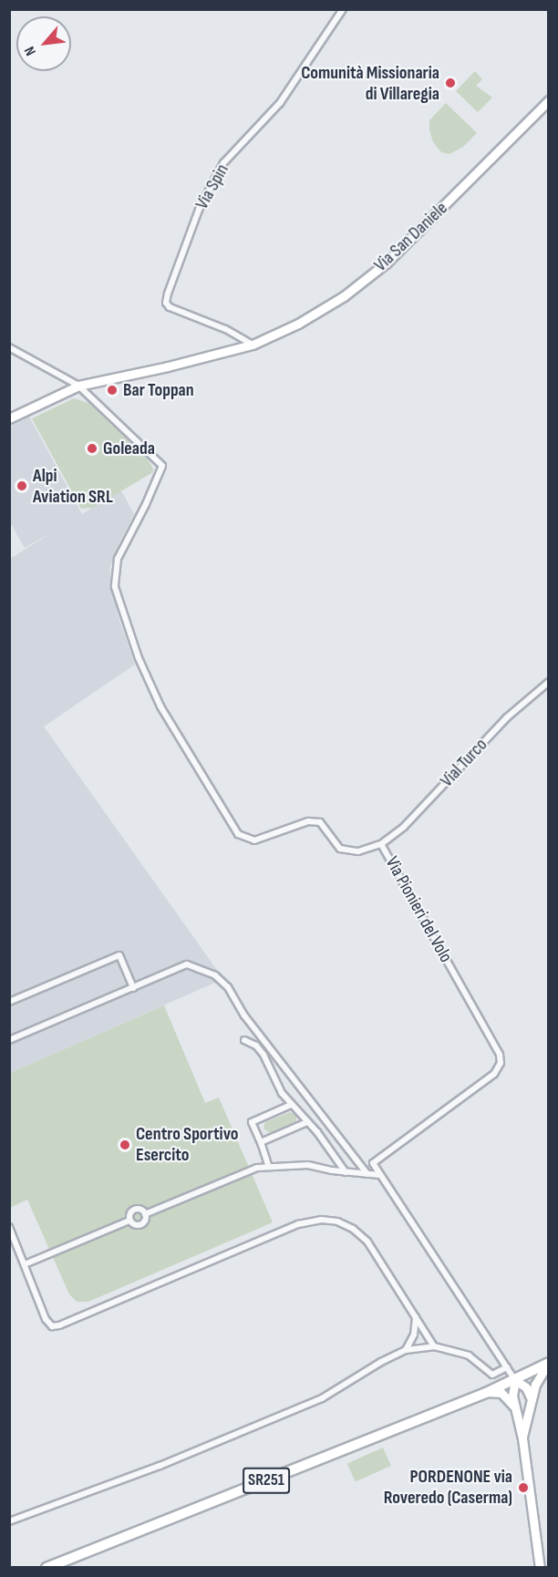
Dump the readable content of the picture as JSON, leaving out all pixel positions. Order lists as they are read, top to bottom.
{
  "streets": {
    "main road": ["SR251"],
    "street": [
      "Via Spin",
      "Via San Daniele",
      "Vial Turco",
      "Via Pionieri del Volo"
    ]
  },
  "crossings": [
    ["Via Spin", "Via San Daniele"],
    ["Via San Daniele", "Via Pionieri del Volo"],
    ["Vial Turco", "Via Pionieri del Volo"]
  ],
  "places": [
    "Comunità Missionaria di Villaregia",
    "Bar Toppan",
    "Goleada",
    "Alpi Aviation SRL",
    "Centro Sportivo Esercito",
    "PORDENONE via Roveredo (Caserma)"
  ],
  "north": "bottom left"
}
